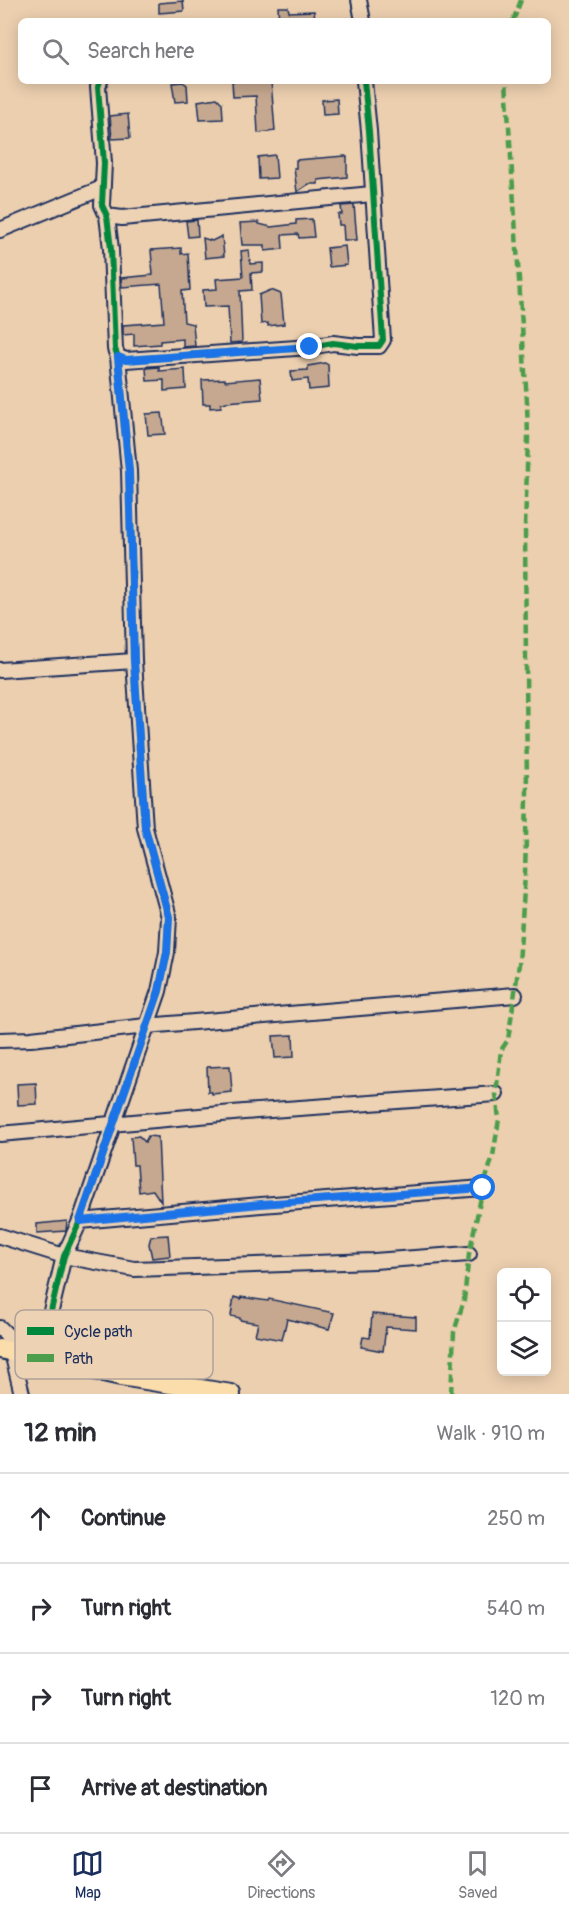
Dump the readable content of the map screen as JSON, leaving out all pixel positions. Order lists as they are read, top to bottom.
{
  "legend": ["Cycle path", "Path"],
  "page": {
    "search": "Search here",
    "heading": ["12 min", "Walk · 910 m"],
    "list": [
      ["Continue", "250 m"],
      ["Turn right", "540 m"],
      ["Turn right", "120 m"],
      "Arrive at destination"
    ],
    "nav": ["Map", "Directions", "Saved"]
  }
}
